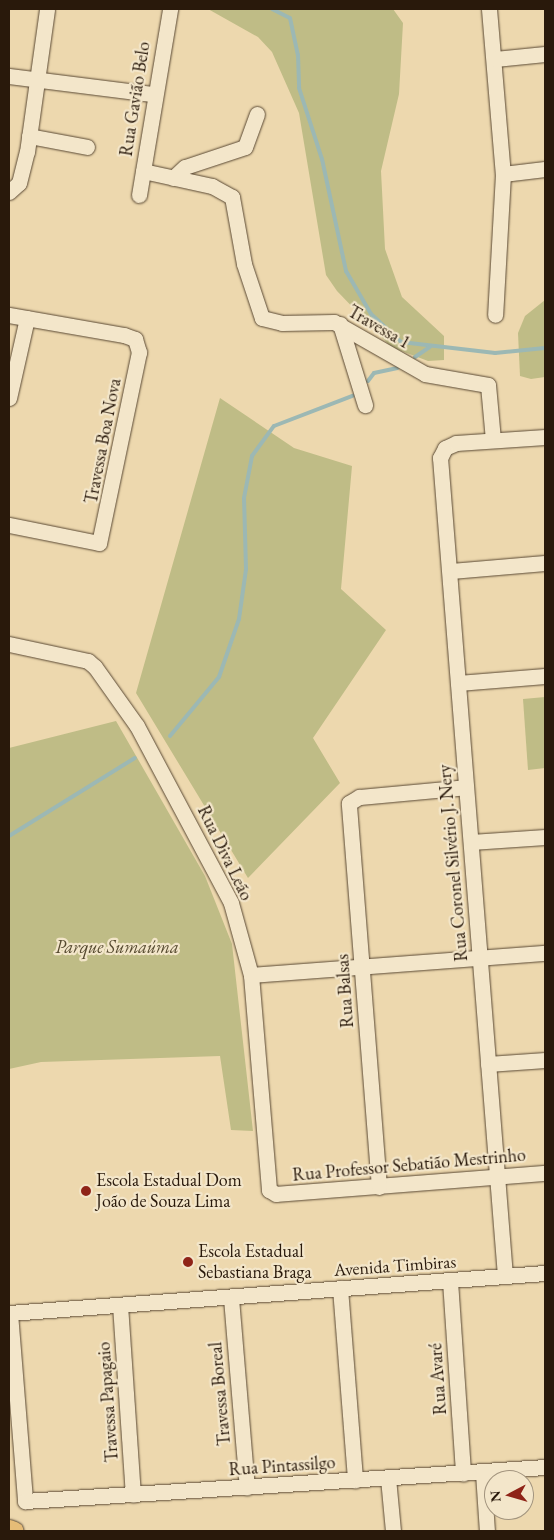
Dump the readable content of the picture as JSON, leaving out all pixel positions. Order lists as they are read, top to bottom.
{
  "streets": {
    "street": [
      "Rua Gavião Belo",
      "Travessa 1",
      "Travessa Boa Nova",
      "Rua Diva Leão",
      "Rua Coronel Silvério J. Nery",
      "Rua Balsas",
      "Rua Professor Sebatião Mestrinho",
      "Avenida Timbiras",
      "Rua Avaré",
      "Travessa Boreal",
      "Travessa Papagaio",
      "Rua Pintassilgo"
    ]
  },
  "crossings": [
    ["Rua Gavião Belo", "Travessa 1"],
    ["Travessa 1", "Rua Coronel Silvério J. Nery"],
    ["Rua Diva Leão", "Rua Professor Sebatião Mestrinho"],
    ["Rua Coronel Silvério J. Nery", "Rua Balsas"],
    ["Rua Coronel Silvério J. Nery", "Rua Professor Sebatião Mestrinho"],
    ["Rua Coronel Silvério J. Nery", "Avenida Timbiras"],
    ["Rua Balsas", "Rua Professor Sebatião Mestrinho"],
    ["Avenida Timbiras", "Rua Avaré"],
    ["Avenida Timbiras", "Travessa Boreal"],
    ["Avenida Timbiras", "Travessa Papagaio"],
    ["Avenida Timbiras", "Rua Pintassilgo"],
    ["Rua Avaré", "Rua Pintassilgo"],
    ["Travessa Boreal", "Rua Pintassilgo"],
    ["Travessa Papagaio", "Rua Pintassilgo"]
  ],
  "parks": ["Parque Sumaúma"],
  "places": ["Escola Estadual Dom João de Souza Lima", "Escola Estadual Sebastiana Braga"],
  "north": "left"
}
